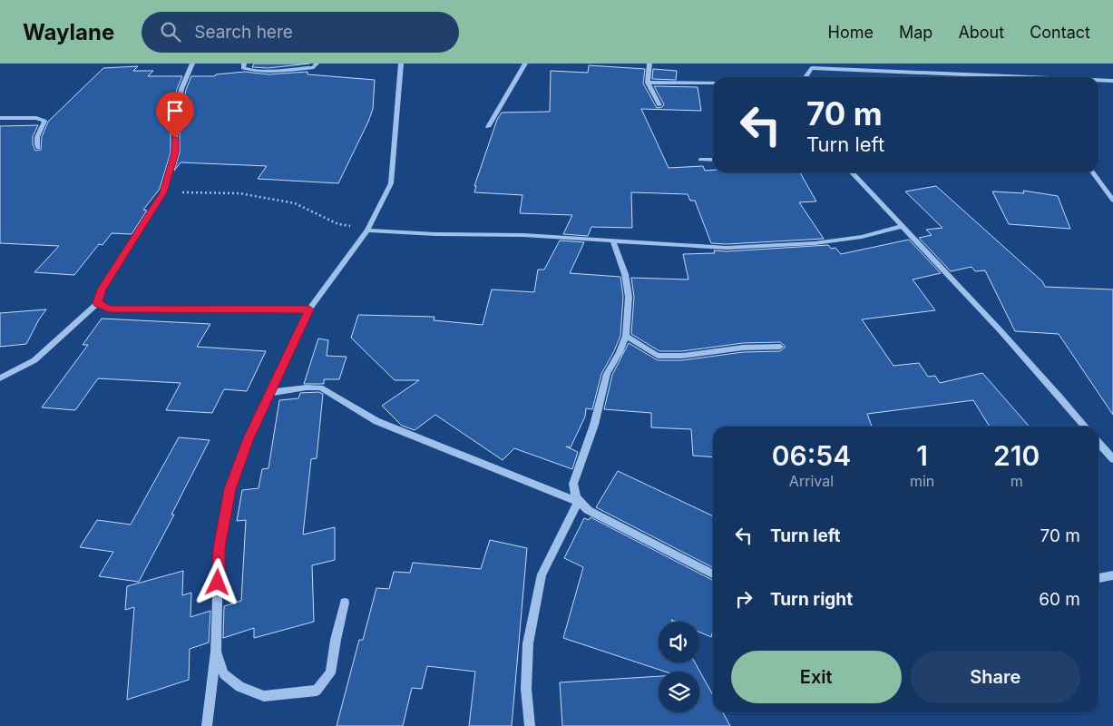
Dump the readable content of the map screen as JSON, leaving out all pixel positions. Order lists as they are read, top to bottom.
{
  "page": {
    "header": "Waylane",
    "search": "Search here",
    "nav": [
      "Home",
      "Map",
      "About",
      "Contact"
    ],
    "turn": ["70 m", "Turn left"],
    "eta": [
      "06:54",
      "Arrival",
      "1",
      "min",
      "210",
      "m"
    ],
    "list": [
      {
        "name": "Turn left",
        "value": "70 m"
      },
      {
        "name": "Turn right",
        "value": "60 m"
      }
    ],
    "buttons": ["Exit", "Share"]
  }
}
